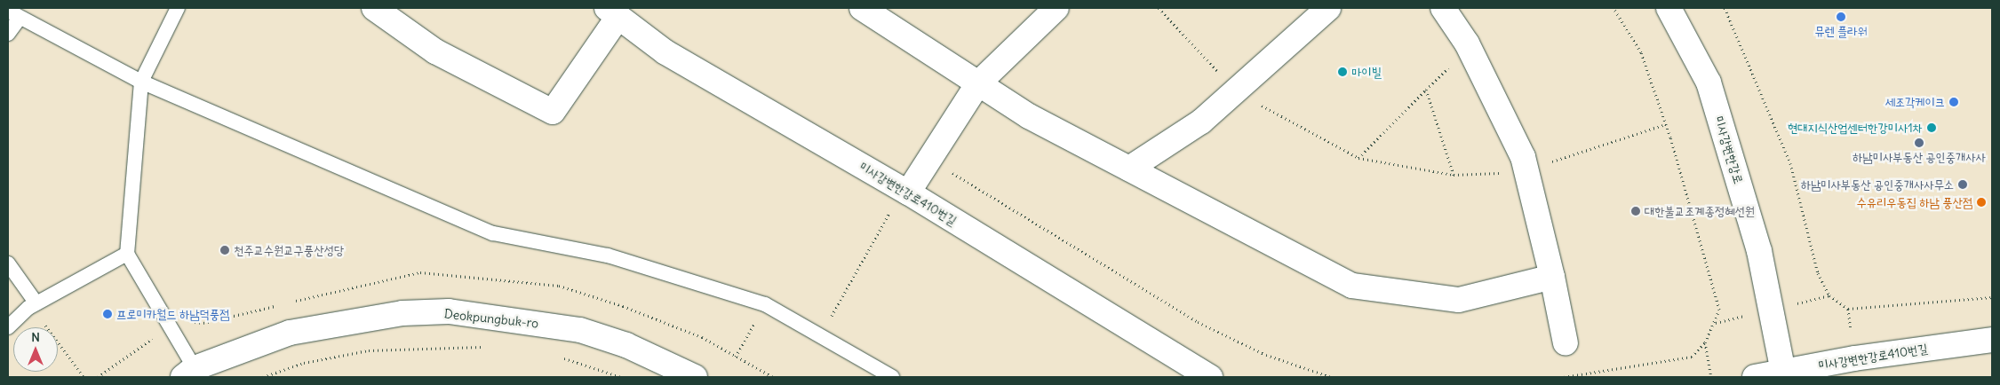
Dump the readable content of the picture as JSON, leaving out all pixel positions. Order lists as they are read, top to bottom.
{
  "streets": {
    "street": ["미사강변한강로", "미사강변한강로410번길", "Deokpungbuk-ro"]
  },
  "crossings": [
    ["미사강변한강로", "미사강변한강로410번길"]
  ],
  "places": [
    "뮤렌 플라워",
    "마이빌",
    "세조각케이크",
    "현대지식산업센터한강미사1차",
    "하남미사부동산 공인중개사사",
    "하남미사부동산 공인중개사사무소",
    "수유리우동집 하남 풍산점",
    "대한불교조계종정혜선원",
    "천주교수원교구풍산성당",
    "프로미카월드 하남덕풍점"
  ],
  "north": "top"
}
